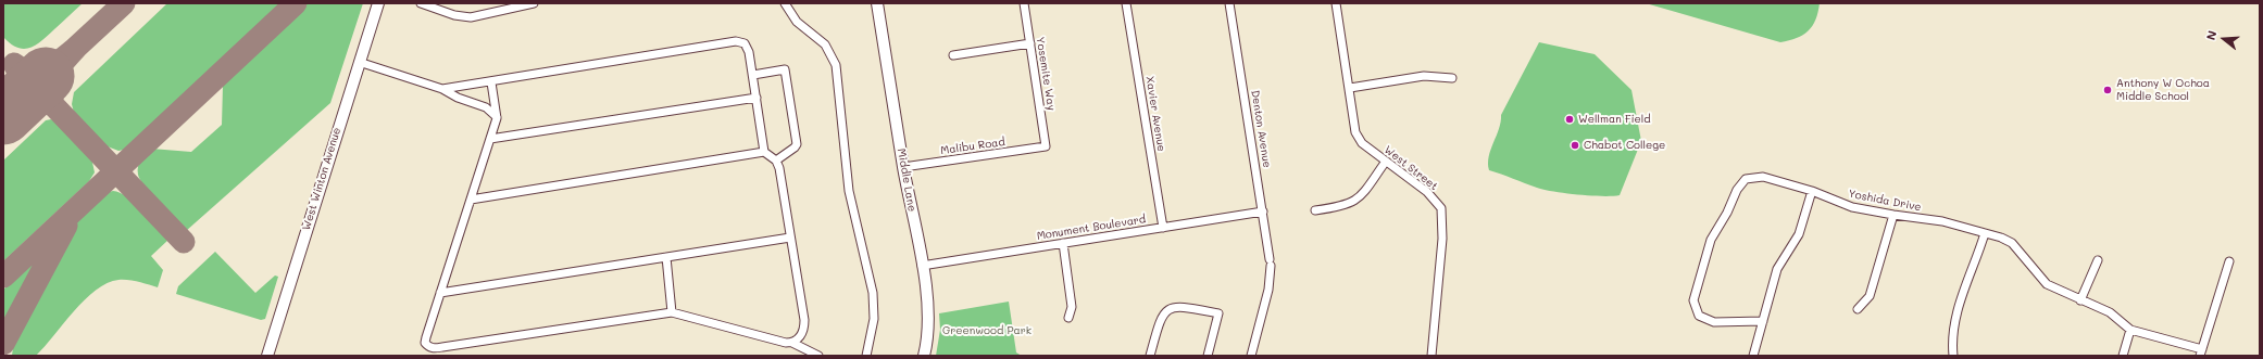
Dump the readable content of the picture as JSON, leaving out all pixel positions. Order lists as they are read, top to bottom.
{
  "streets": {
    "main road": ["West Winton Avenue", "Middle Lane"],
    "street": [
      "Yosemite Way",
      "Xavier Avenue",
      "Denton Avenue",
      "Malibu Road",
      "West Street",
      "Yoshida Drive",
      "Monument Boulevard"
    ]
  },
  "crossings": [
    ["Yosemite Way", "Malibu Road"],
    ["Xavier Avenue", "Monument Boulevard"],
    ["Denton Avenue", "Monument Boulevard"],
    ["Malibu Road", "Middle Lane"],
    ["Middle Lane", "Monument Boulevard"]
  ],
  "parks": ["Greenwood Park"],
  "places": ["Anthony W Ochoa Middle School", "Wellman Field", "Chabot College"],
  "north": "left"
}
